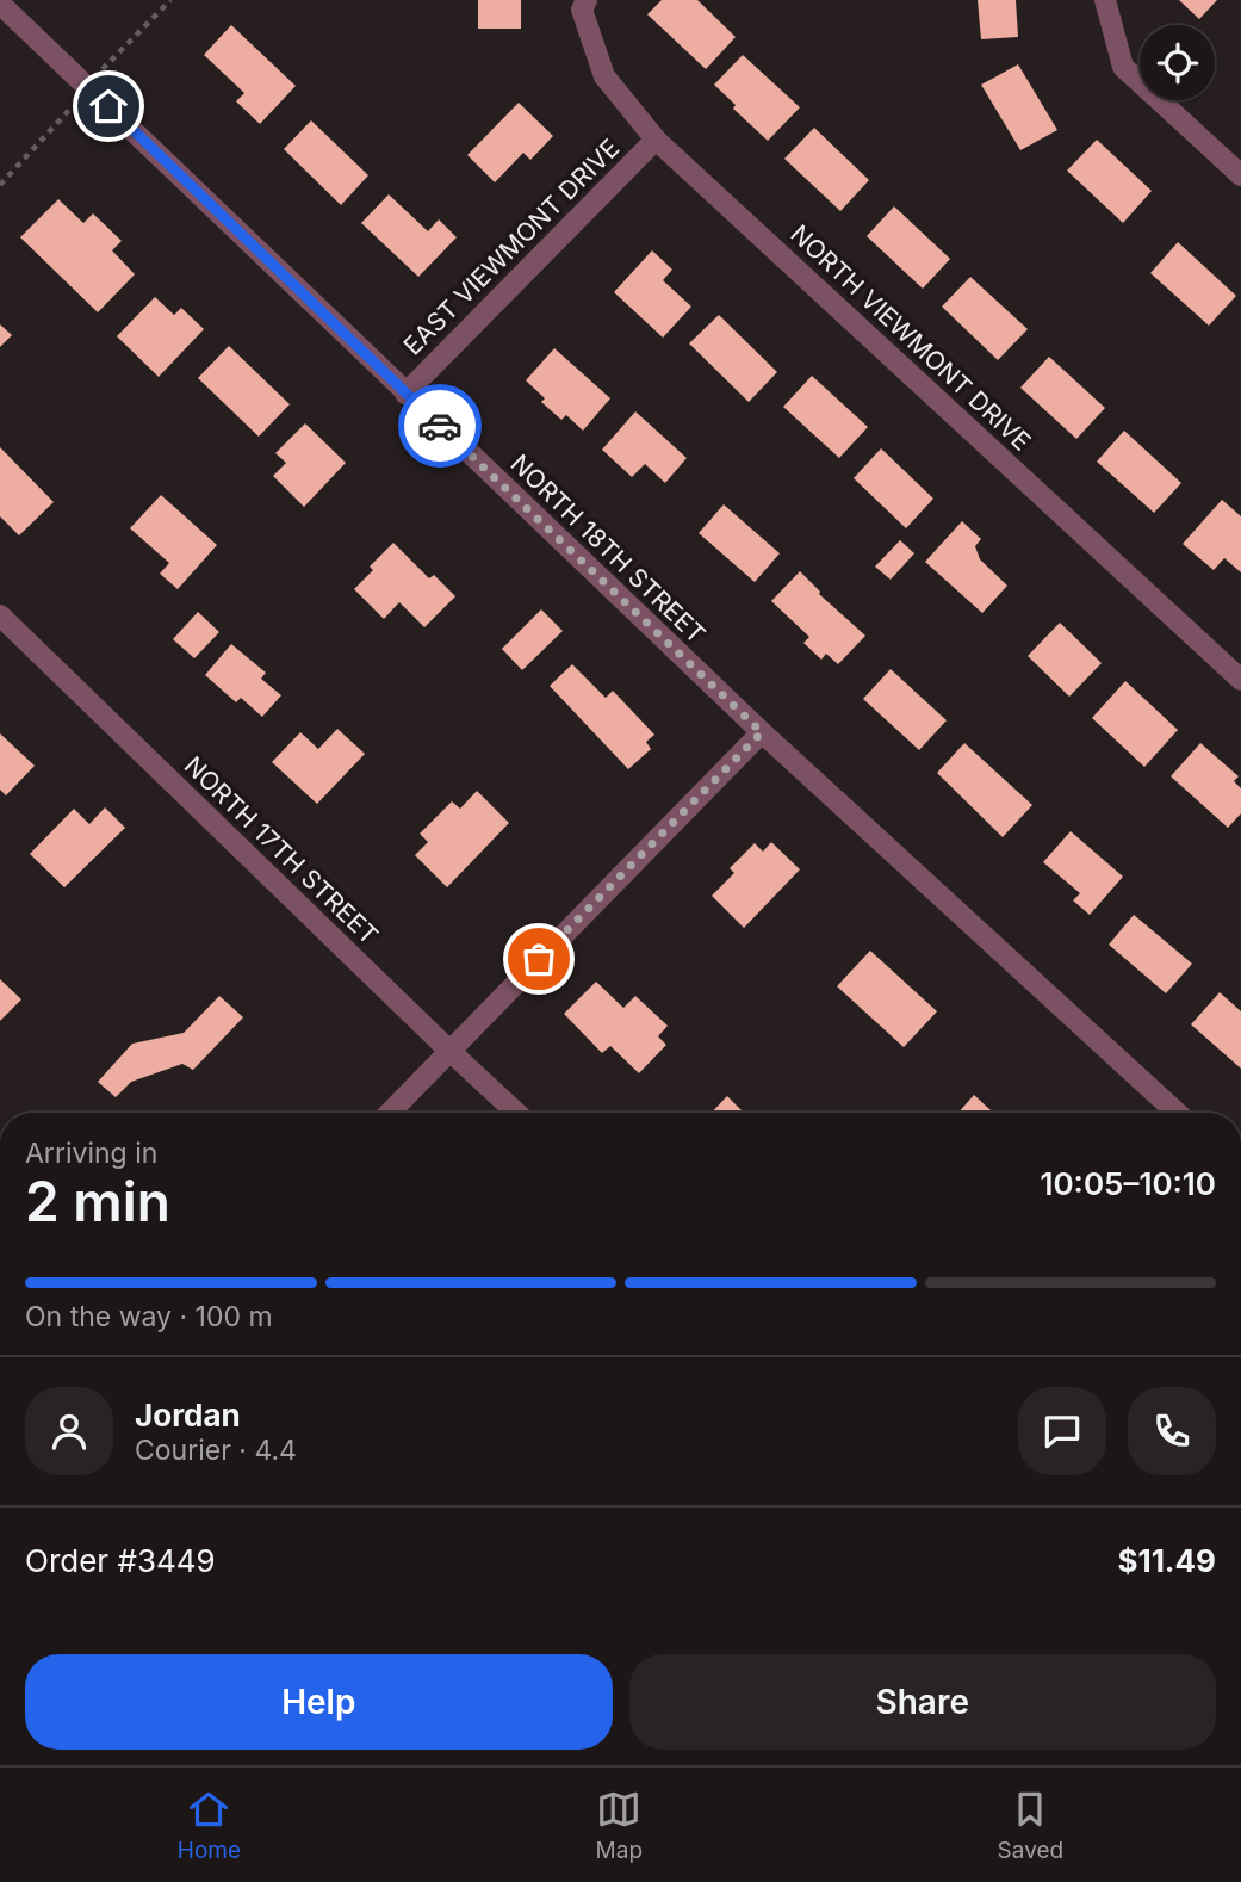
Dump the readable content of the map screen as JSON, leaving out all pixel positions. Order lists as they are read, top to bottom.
{
  "streets": {
    "street": [
      "EAST VIEWMONT DRIVE",
      "NORTH VIEWMONT DRIVE",
      "NORTH 18TH STREET",
      "NORTH 17TH STREET"
    ]
  },
  "crossings": [
    ["EAST VIEWMONT DRIVE", "NORTH VIEWMONT DRIVE"],
    ["EAST VIEWMONT DRIVE", "NORTH 18TH STREET"]
  ],
  "page": {
    "heading": ["2 min", "Arriving in", "10:05–10:10"],
    "panel": [
      "Jordan",
      "Courier · 4.4",
      "Order #3449",
      "$11.49"
    ],
    "bar": "On the way · 100 m",
    "buttons": ["Help", "Share"],
    "tabs": ["Home", "Map", "Saved"]
  }
}
